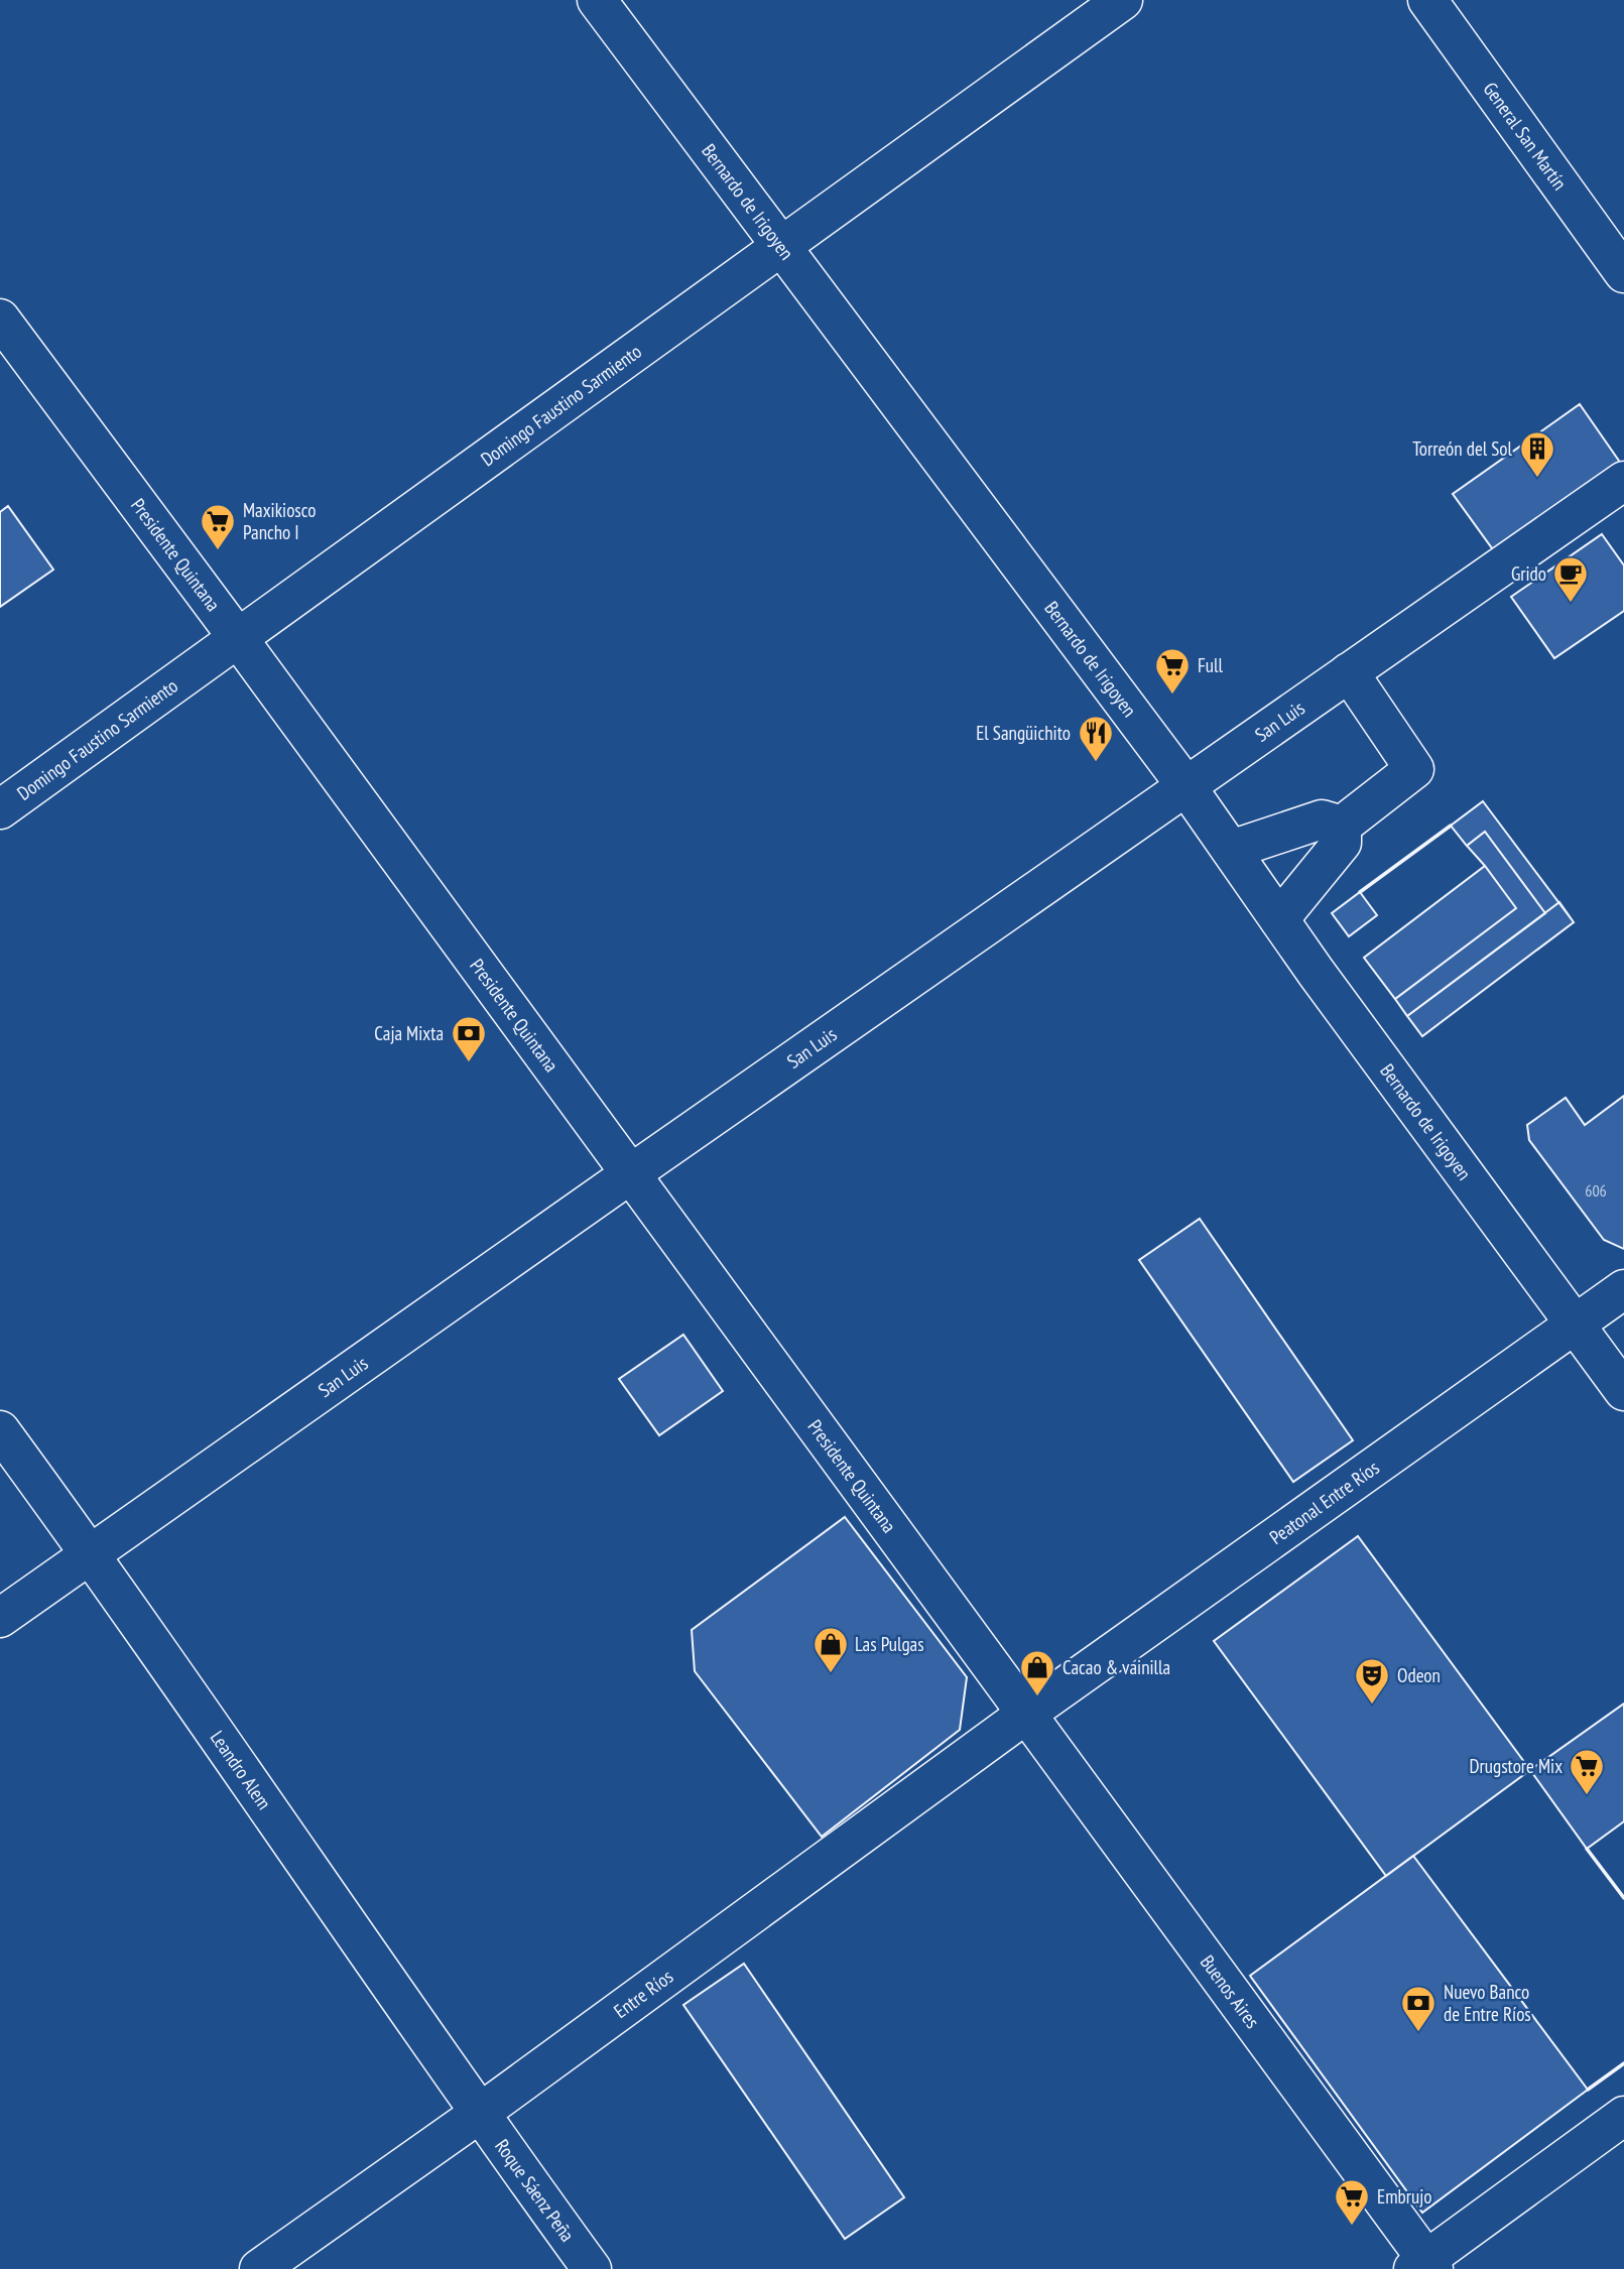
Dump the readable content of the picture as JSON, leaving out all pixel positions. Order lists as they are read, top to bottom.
{
  "streets": {
    "street": [
      "General San Martín",
      "Bernardo de Irigoyen",
      "Domingo Faustino Sarmiento",
      "Presidente Quintana",
      "San Luis",
      "Peatonal Entre Ríos",
      "Leandro Alem",
      "Buenos Aires",
      "Entre Ríos",
      "Roque Sáenz Peña"
    ]
  },
  "crossings": [
    ["Bernardo de Irigoyen", "Domingo Faustino Sarmiento"],
    ["Bernardo de Irigoyen", "San Luis"],
    ["Bernardo de Irigoyen", "Peatonal Entre Ríos"],
    ["Domingo Faustino Sarmiento", "Presidente Quintana"],
    ["Presidente Quintana", "San Luis"],
    ["Presidente Quintana", "Peatonal Entre Ríos"],
    ["Presidente Quintana", "Buenos Aires"],
    ["Presidente Quintana", "Entre Ríos"],
    ["San Luis", "Leandro Alem"],
    ["Peatonal Entre Ríos", "Buenos Aires"],
    ["Peatonal Entre Ríos", "Entre Ríos"],
    ["Leandro Alem", "Entre Ríos"],
    ["Leandro Alem", "Roque Sáenz Peña"],
    ["Buenos Aires", "Entre Ríos"],
    ["Entre Ríos", "Roque Sáenz Peña"]
  ],
  "places": {
    "building": ["Torreón del Sol"],
    "supermarket": [
      "Maxikiosco Pancho I",
      "Full",
      "Drugstore Mix",
      "Embrujo"
    ],
    "cafe": ["Grido"],
    "restaurant": ["El Sangüichito"],
    "bank": ["Caja Mixta", "Nuevo Banco de Entre Ríos"],
    "shop": ["Las Pulgas", "Cacao & vainilla"],
    "theatre": ["Odeon"]
  },
  "house_numbers": ["606"]
}
